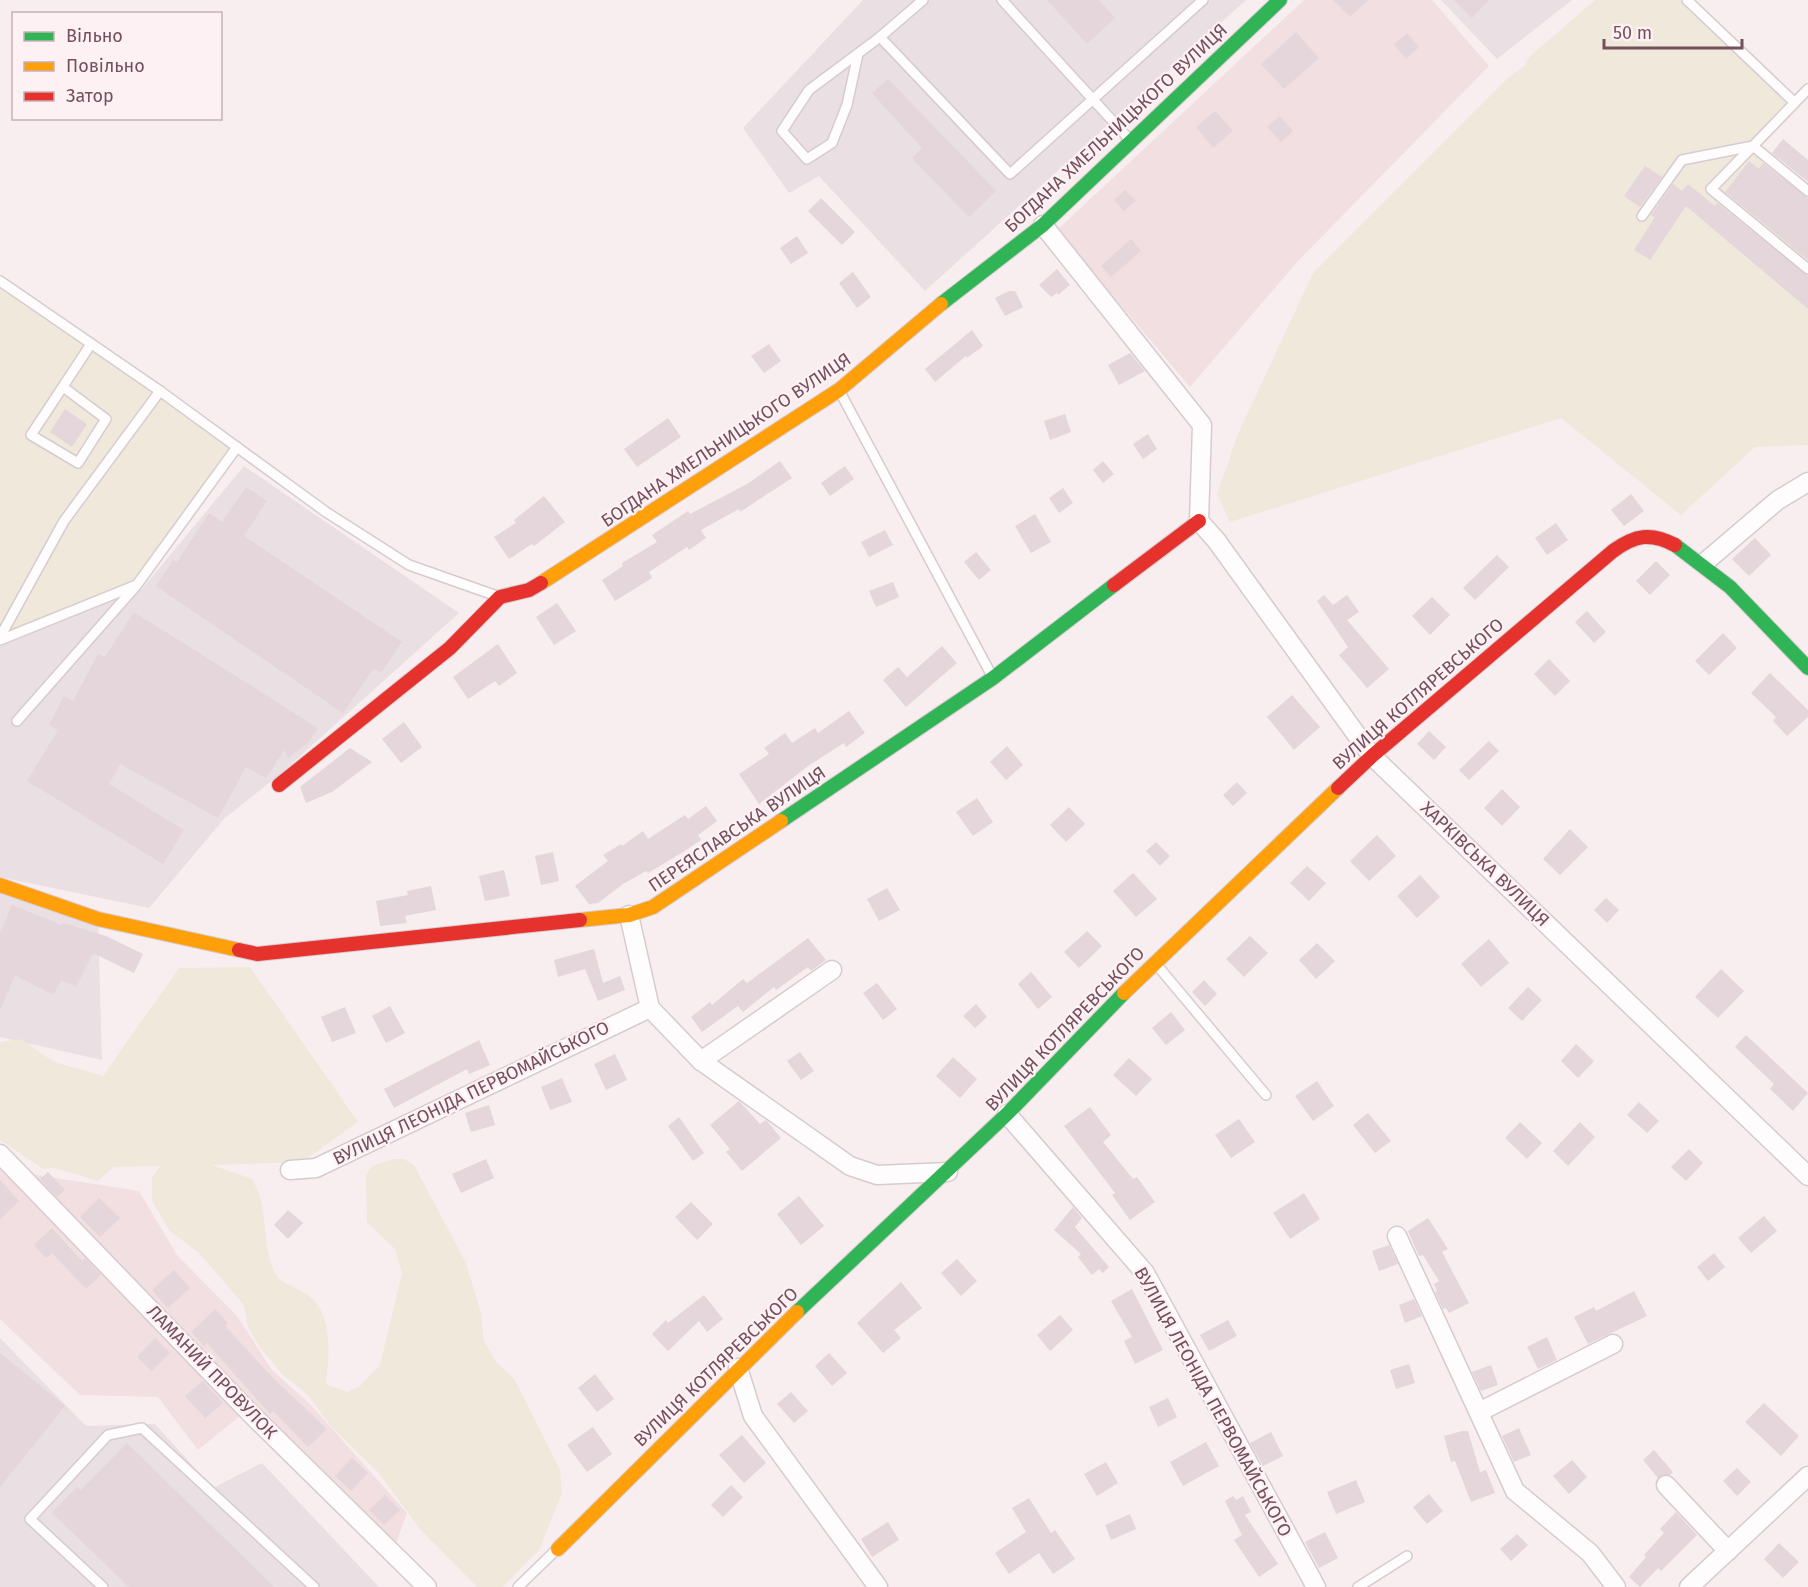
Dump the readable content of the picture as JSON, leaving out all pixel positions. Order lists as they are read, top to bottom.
{
  "streets": {
    "street": [
      "БОГДАНА ХМЕЛЬНИЦЬКОГО ВУЛИЦЯ",
      "ВУЛИЦЯ КОТЛЯРЕВСЬКОГО",
      "ПЕРЕЯСЛАВСЬКА ВУЛИЦЯ",
      "ХАРКІВСЬКА ВУЛИЦЯ",
      "ВУЛИЦЯ ЛЕОНІДА ПЕРВОМАЙСЬКОГО",
      "ЛАМАНИЙ ПРОВУЛОК"
    ]
  },
  "crossings": [
    ["ВУЛИЦЯ КОТЛЯРЕВСЬКОГО", "ХАРКІВСЬКА ВУЛИЦЯ"],
    ["ВУЛИЦЯ КОТЛЯРЕВСЬКОГО", "ВУЛИЦЯ ЛЕОНІДА ПЕРВОМАЙСЬКОГО"],
    ["ПЕРЕЯСЛАВСЬКА ВУЛИЦЯ", "ХАРКІВСЬКА ВУЛИЦЯ"]
  ],
  "legend": ["Вільно", "Повільно", "Затор"],
  "scale_bar": "50 m"
}
